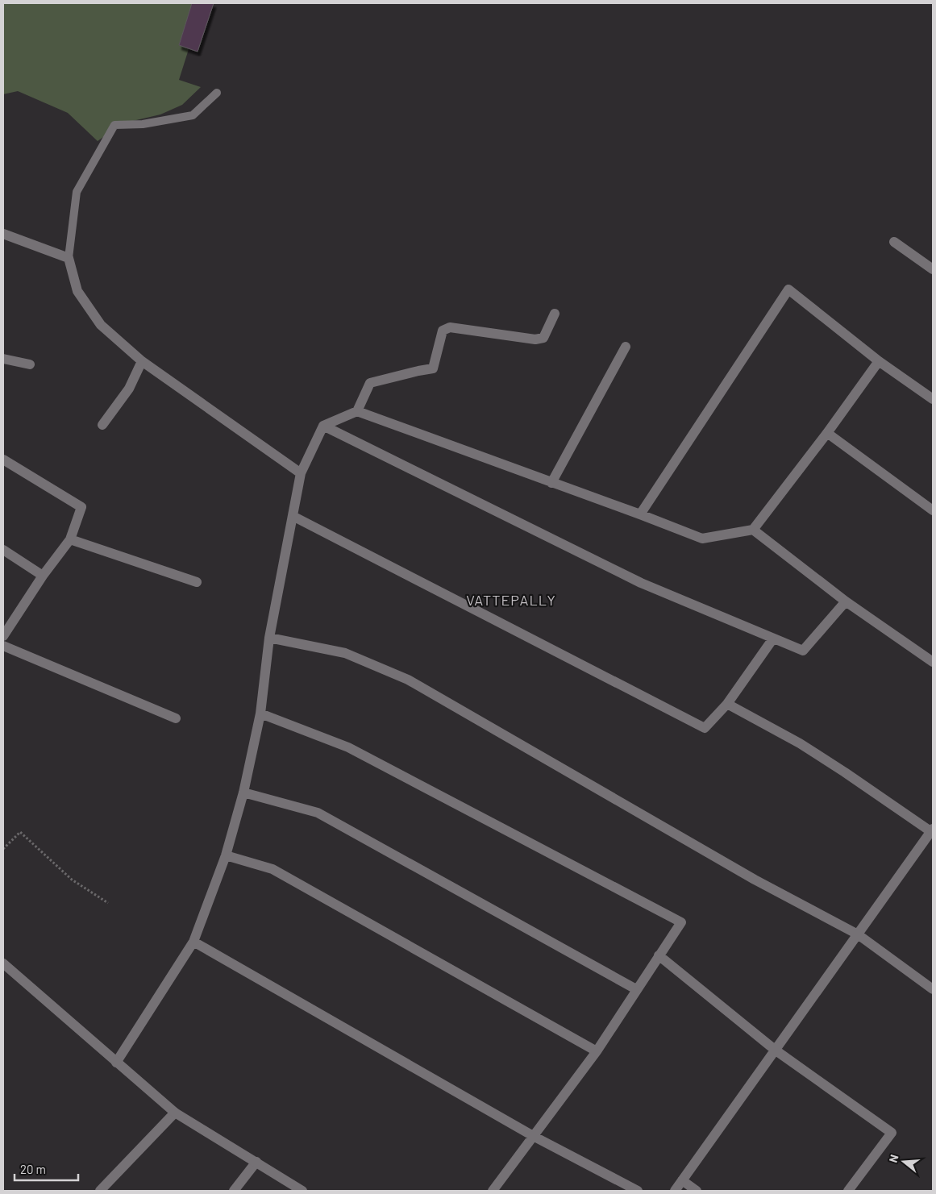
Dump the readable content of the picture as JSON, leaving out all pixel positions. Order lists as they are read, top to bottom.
{
  "districts": ["VATTEPALLY"],
  "scale_bar": "20 m",
  "north": "left"
}
